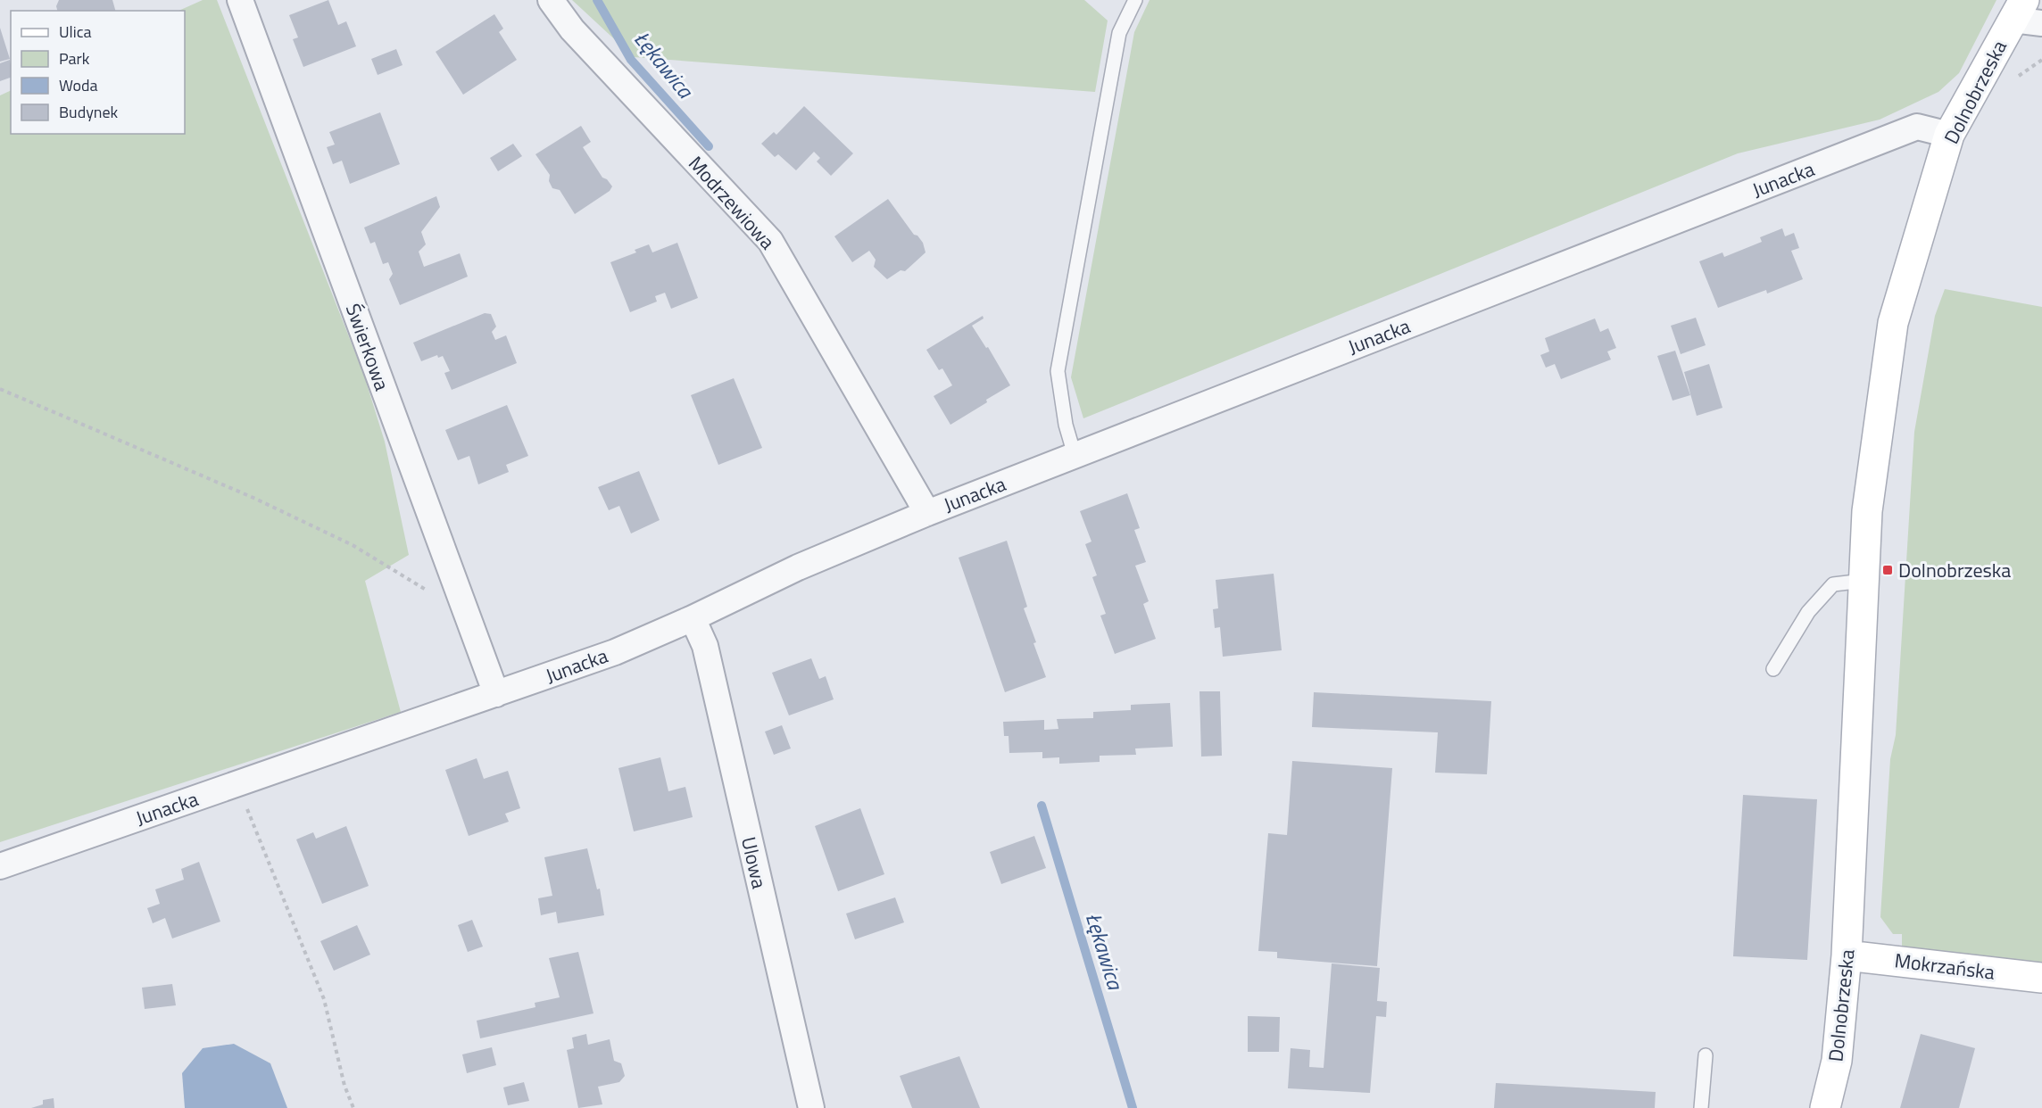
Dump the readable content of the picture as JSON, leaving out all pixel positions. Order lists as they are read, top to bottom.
{
  "streets": {
    "street": [
      "Dolnobrzeska",
      "Junacka",
      "Modrzewiowa",
      "Świerkowa",
      "Ulowa",
      "Mokrzańska"
    ]
  },
  "crossings": [
    ["Dolnobrzeska", "Junacka"],
    ["Dolnobrzeska", "Mokrzańska"],
    ["Junacka", "Modrzewiowa"],
    ["Junacka", "Świerkowa"],
    ["Junacka", "Ulowa"]
  ],
  "water": ["Łękawica"],
  "places": {
    "transit": ["Dolnobrzeska"]
  },
  "legend": [
    "Ulica",
    "Park",
    "Woda",
    "Budynek"
  ]
}
